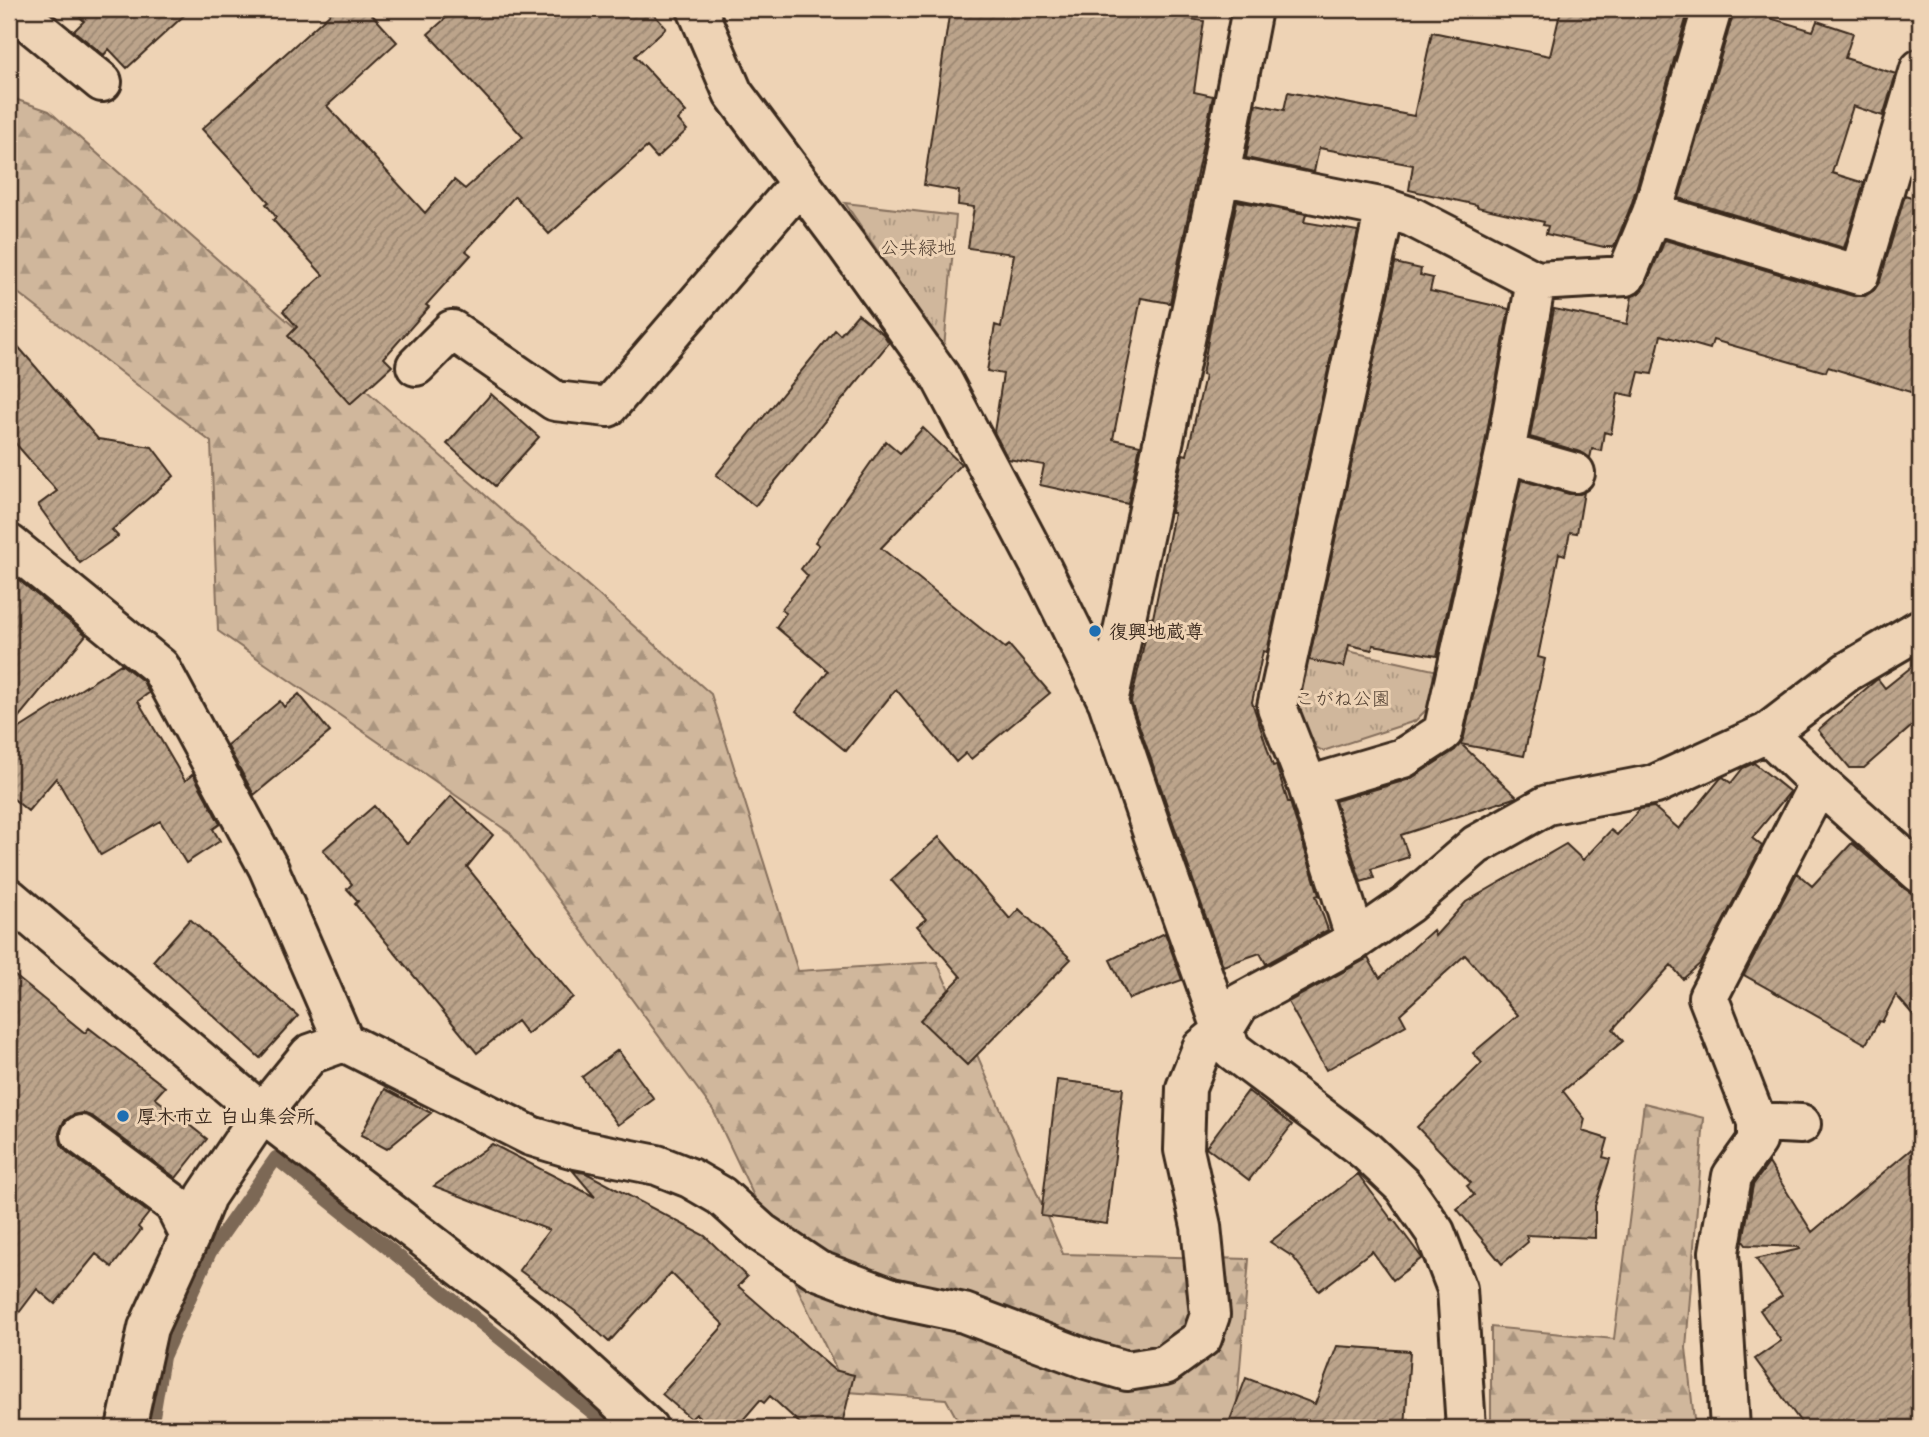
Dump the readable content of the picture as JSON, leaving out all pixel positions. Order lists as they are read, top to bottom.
{
  "parks": ["公共緑地", "こがね公園"],
  "places": ["復興地蔵尊", "厚木市立 白山集会所"]
}
